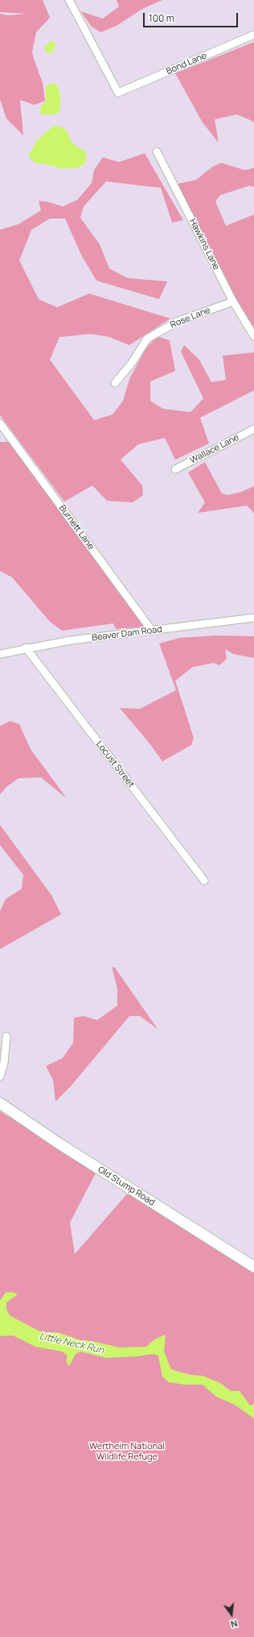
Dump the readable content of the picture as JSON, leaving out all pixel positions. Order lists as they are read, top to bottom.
{
  "streets": {
    "street": [
      "Bond Lane",
      "Hawkins Lane",
      "Rose Lane",
      "Wallace Lane",
      "Burnett Lane",
      "Beaver Dam Road",
      "Locust Street",
      "Old Stump Road"
    ]
  },
  "crossings": [
    ["Hawkins Lane", "Rose Lane"],
    ["Burnett Lane", "Beaver Dam Road"],
    ["Beaver Dam Road", "Locust Street"]
  ],
  "water": ["Little Neck Run"],
  "parks": ["Wertheim National Wildlife Refuge"],
  "scale_bar": "100 m",
  "north": "bottom"
}
